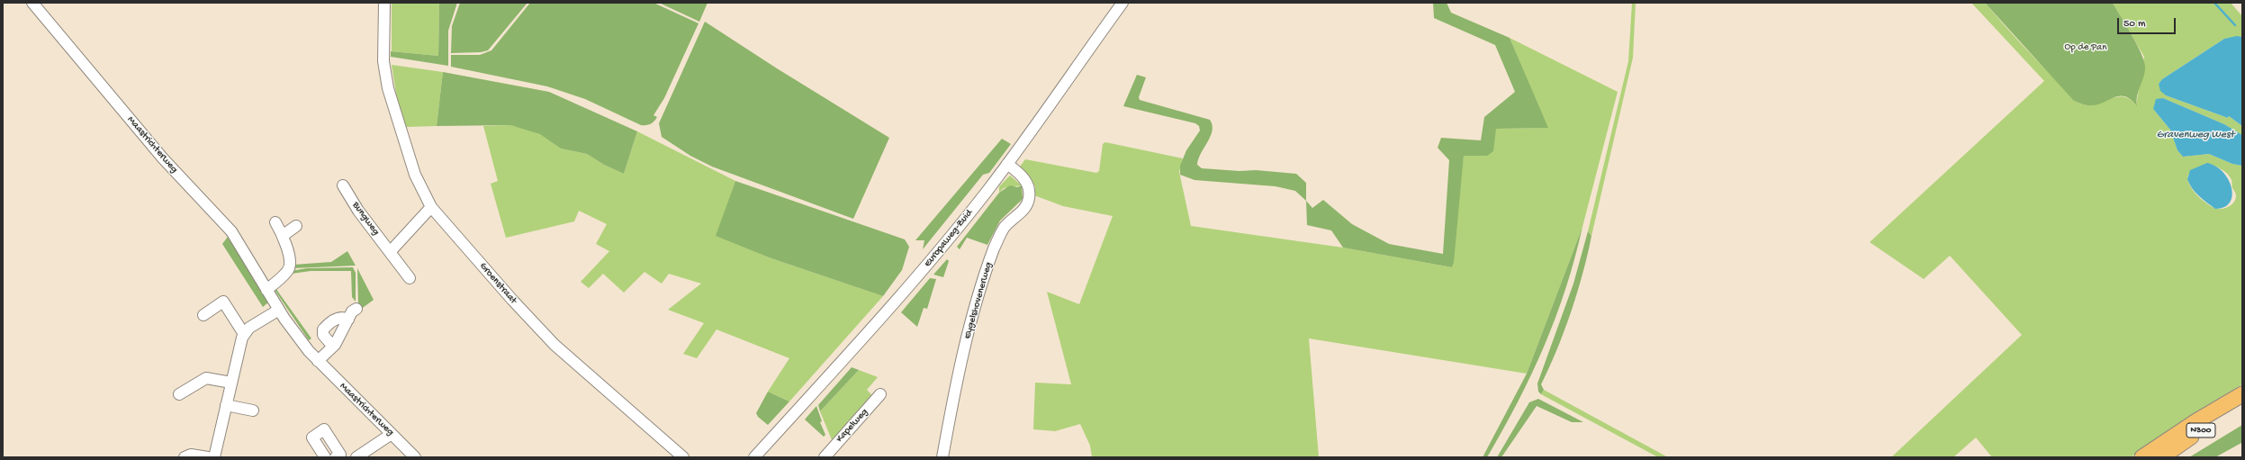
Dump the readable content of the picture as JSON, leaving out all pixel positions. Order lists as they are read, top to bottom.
{
  "streets": {
    "highway": ["N300"],
    "street": [
      "Maastrichterweg",
      "Bungweg",
      "Europaweg-Zuid",
      "Groenstraat",
      "Eygelshovenerweg",
      "Kapelweg"
    ]
  },
  "crossings": [
    ["Europaweg-Zuid", "Eygelshovenerweg"]
  ],
  "water": ["Gravenweg West"],
  "parks": ["Op de Pan"],
  "scale_bar": "50 m"
}
